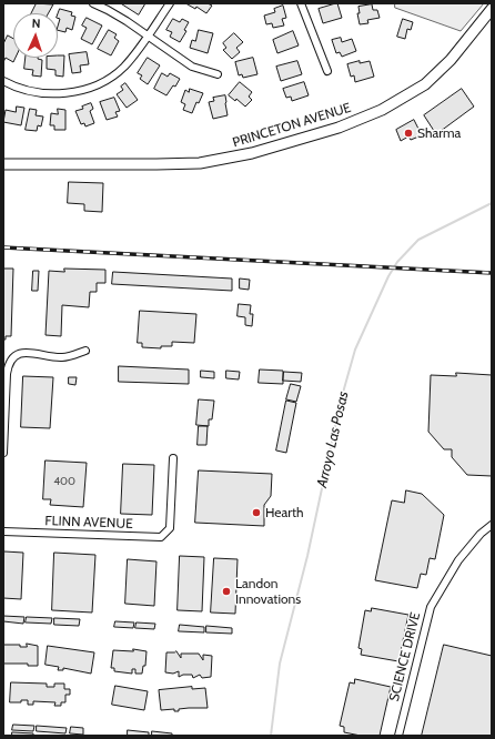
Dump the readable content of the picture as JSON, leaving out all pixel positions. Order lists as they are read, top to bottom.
{
  "streets": {
    "street": ["PRINCETON AVENUE", "FLINN AVENUE", "SCIENCE DRIVE"]
  },
  "water": ["Arroyo Las Posas"],
  "places": ["Sharma", "Hearth", "Landon Innovations"],
  "house_numbers": ["400"],
  "north": "top"
}
